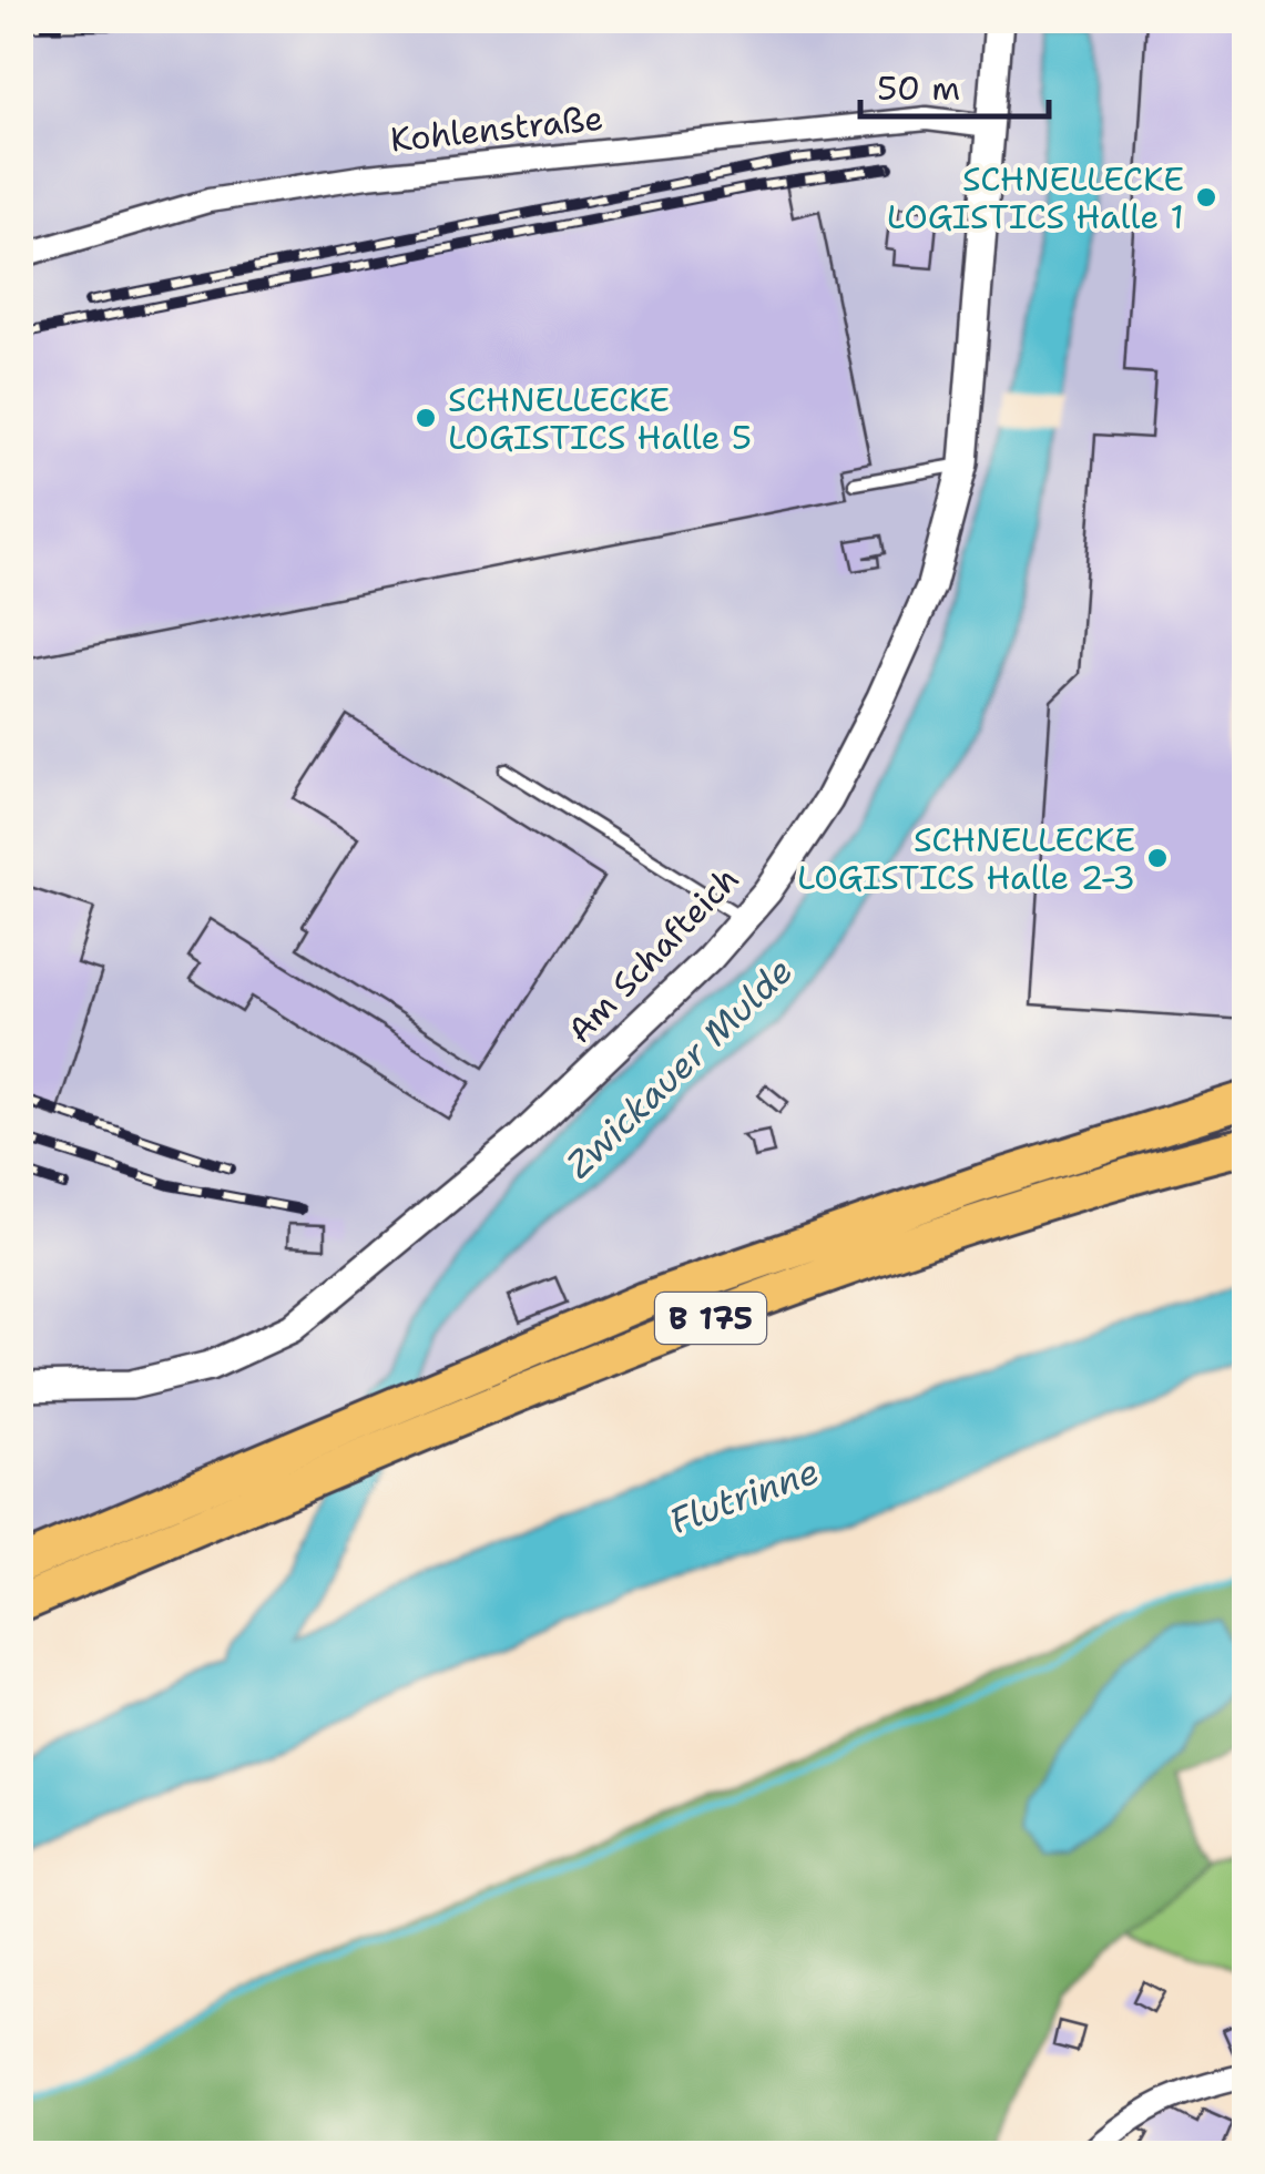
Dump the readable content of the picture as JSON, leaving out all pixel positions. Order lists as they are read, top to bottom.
{
  "streets": {
    "main road": ["B 175"],
    "street": ["Kohlenstraße", "Am Schafteich"]
  },
  "crossings": [
    ["Kohlenstraße", "Am Schafteich"]
  ],
  "water": ["Zwickauer Mulde", "Flutrinne"],
  "places": ["SCHNELLECKE LOGISTICS Halle 1", "SCHNELLECKE LOGISTICS Halle 5", "SCHNELLECKE LOGISTICS Halle 2-3"],
  "scale_bar": "50 m"
}
